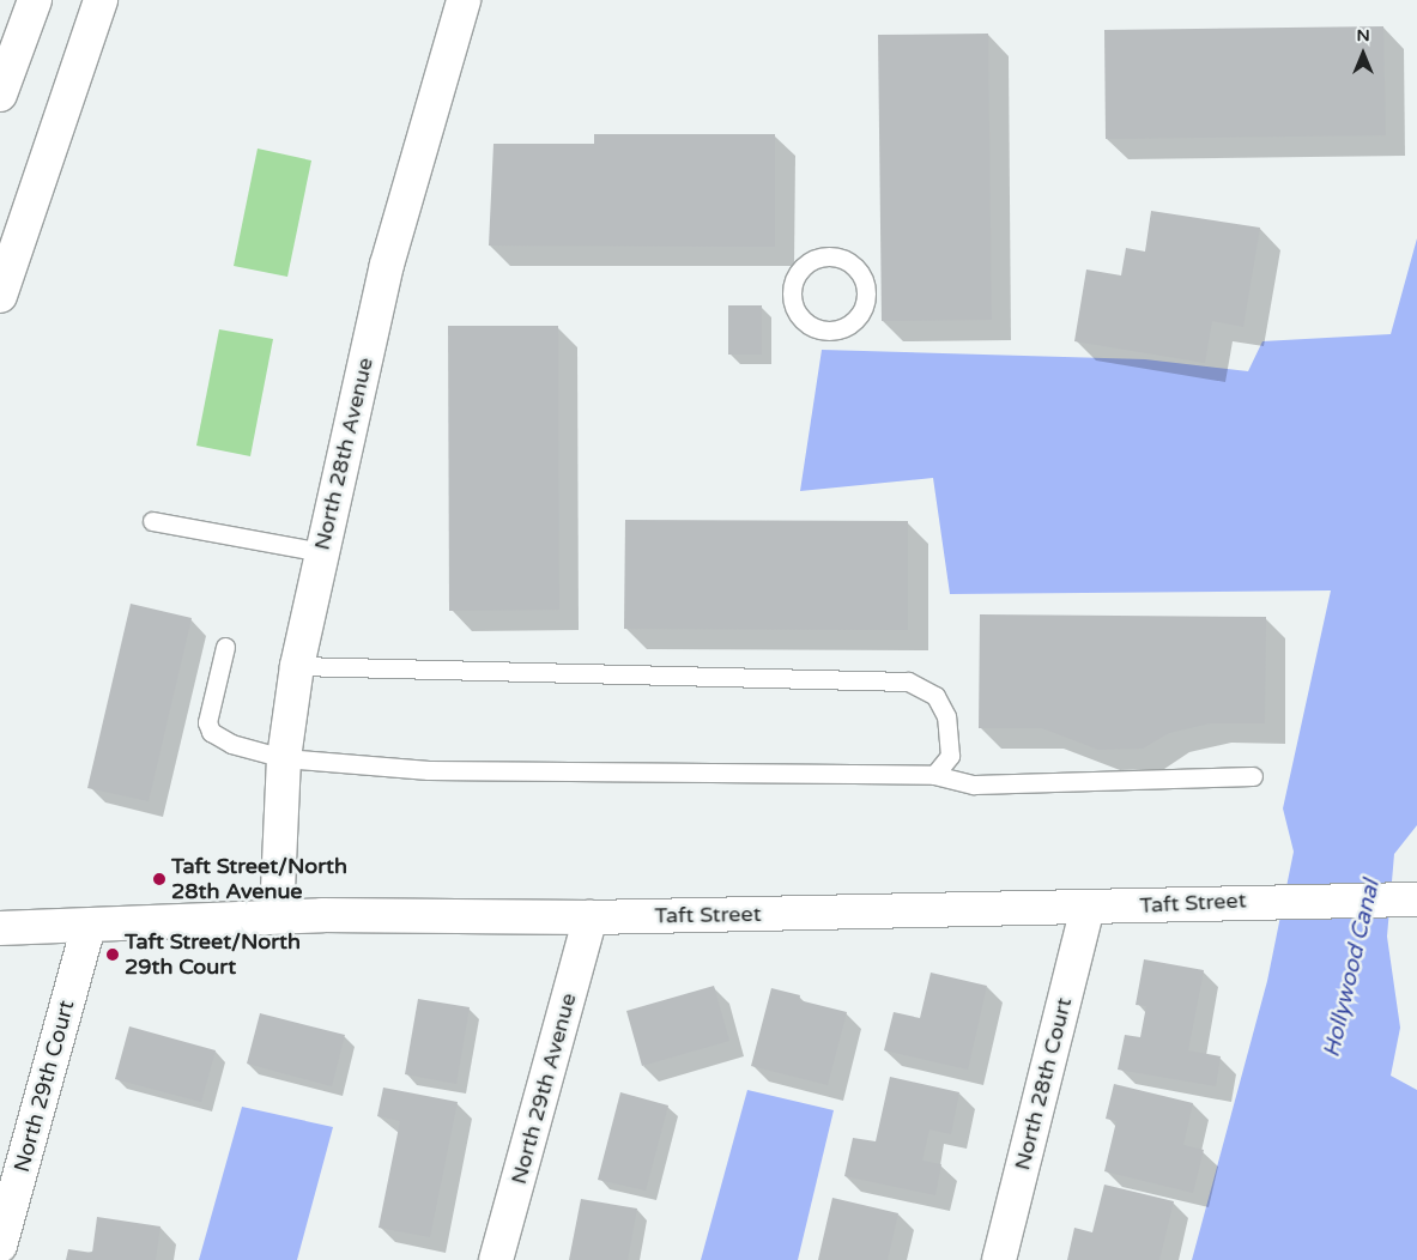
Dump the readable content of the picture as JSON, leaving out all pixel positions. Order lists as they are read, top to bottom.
{
  "streets": {
    "main road": [
      "North 28th Avenue",
      "Taft Street",
      "North 28th Court",
      "North 29th Court",
      "North 29th Avenue"
    ]
  },
  "crossings": [
    ["North 28th Avenue", "Taft Street"],
    ["Taft Street", "North 28th Court"],
    ["Taft Street", "North 29th Court"],
    ["Taft Street", "North 29th Avenue"]
  ],
  "water": ["Hollywood Canal"],
  "places": ["Taft Street/North 28th Avenue", "Taft Street/North 29th Court"],
  "north": "top"
}
